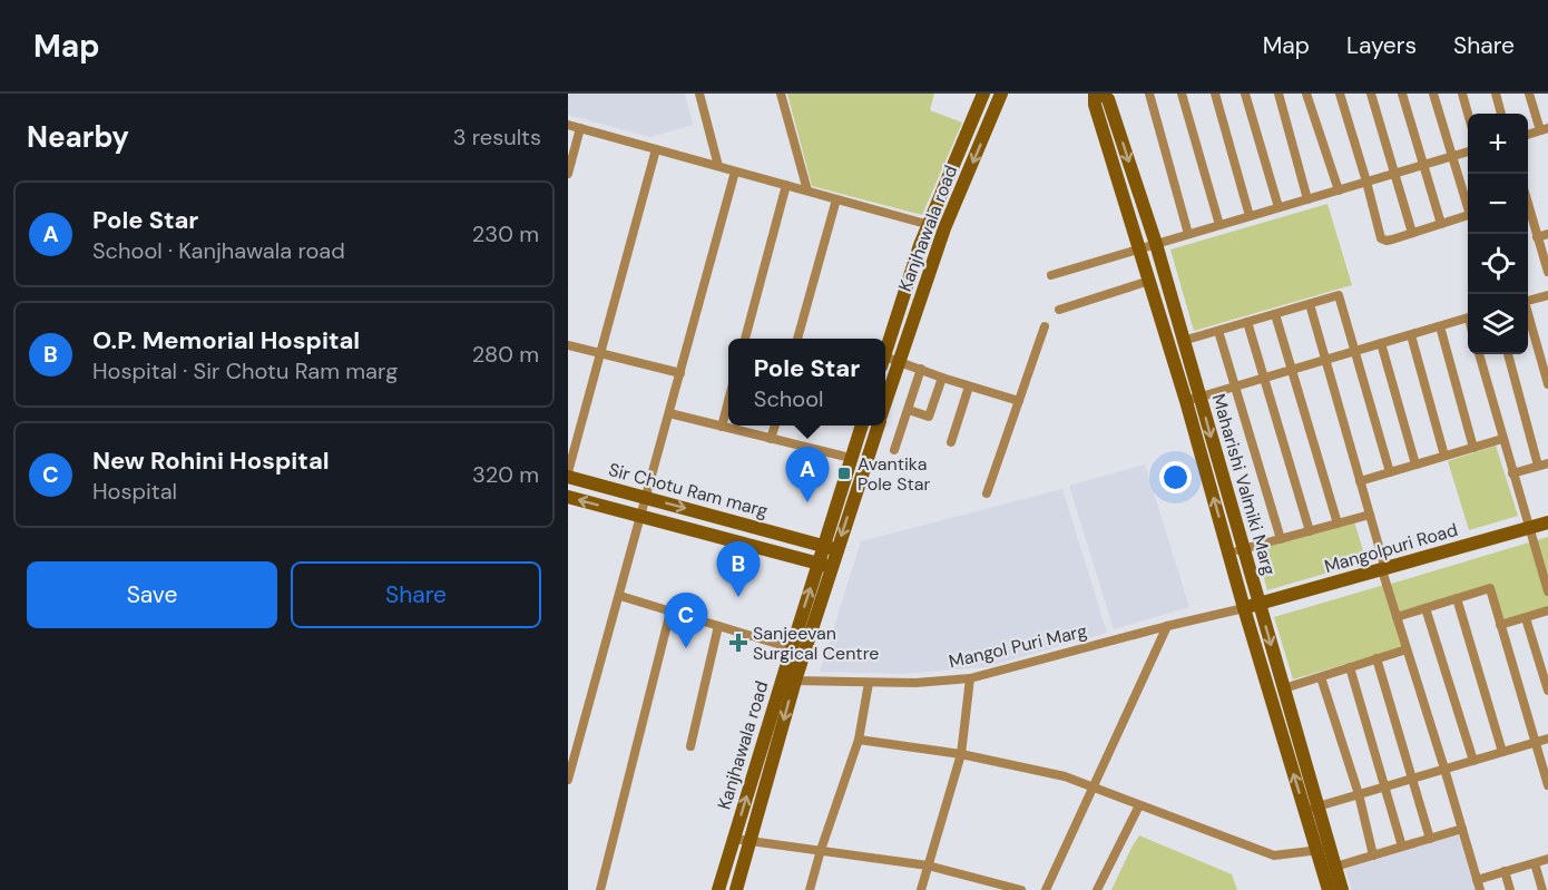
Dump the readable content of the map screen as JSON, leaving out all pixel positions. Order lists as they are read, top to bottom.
{
  "streets": {
    "street": [
      "Kanjhawala road",
      "Maharishi Valmiki Marg",
      "Sir Chotu Ram marg",
      "Mangolpuri Road",
      "Mangol Puri Marg"
    ]
  },
  "crossings": [
    ["Kanjhawala road", "Sir Chotu Ram marg"],
    ["Kanjhawala road", "Mangol Puri Marg"],
    ["Maharishi Valmiki Marg", "Mangolpuri Road"],
    ["Maharishi Valmiki Marg", "Mangol Puri Marg"],
    ["Mangolpuri Road", "Mangol Puri Marg"]
  ],
  "places": {
    "transit": ["Avantika Pole Star"],
    "health": ["Sanjeevan Surgical Centre"]
  },
  "page": {
    "header": "Map",
    "nav": ["Map", "Layers", "Share"],
    "heading": ["Nearby", "3 results"],
    "map_buttons": ["+", "−"],
    "list": [
      {
        "mark": "A",
        "name": "Pole Star",
        "note": "School · Kanjhawala road",
        "value": "230 m"
      },
      {
        "mark": "B",
        "name": "O.P. Memorial Hospital",
        "note": "Hospital · Sir Chotu Ram marg",
        "value": "280 m"
      },
      {
        "mark": "C",
        "name": "New Rohini Hospital",
        "note": "Hospital",
        "value": "320 m"
      }
    ],
    "popup": ["Pole Star", "School"],
    "pins": ["A", "B", "C"],
    "buttons": ["Save", "Share"]
  }
}
